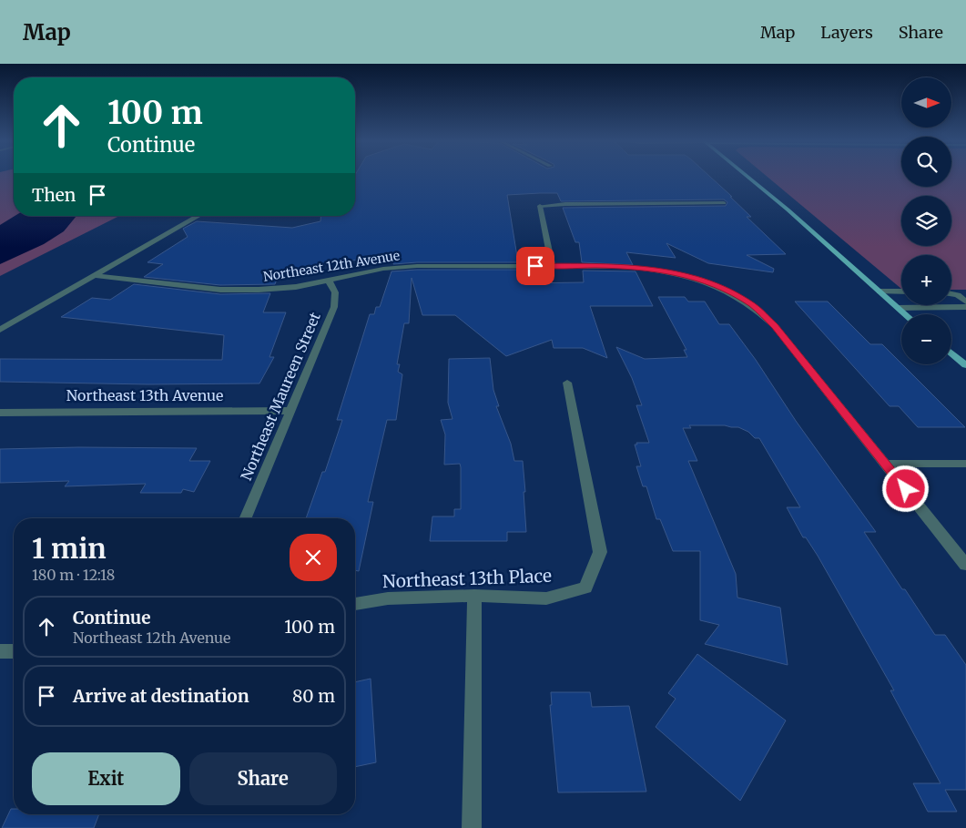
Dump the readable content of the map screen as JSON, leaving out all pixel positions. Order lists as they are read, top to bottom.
{
  "streets": {
    "street": [
      "Northeast 12th Avenue",
      "Northeast 13th Avenue",
      "Northeast Maureen Street",
      "Northeast 13th Place"
    ]
  },
  "crossings": [
    ["Northeast 12th Avenue", "Northeast Maureen Street"],
    ["Northeast 13th Avenue", "Northeast Maureen Street"]
  ],
  "north": "right",
  "page": {
    "header": "Map",
    "nav": ["Map", "Layers", "Share"],
    "map_buttons": ["+", "−"],
    "turn": ["100 m", "Continue"],
    "then": "Then",
    "heading": ["1 min", "180 m · 12:18"],
    "list": [
      {
        "name": "Continue",
        "note": "Northeast 12th Avenue",
        "value": "100 m"
      },
      {
        "name": "Arrive at destination",
        "value": "80 m"
      }
    ],
    "buttons": ["Exit", "Share"]
  }
}
